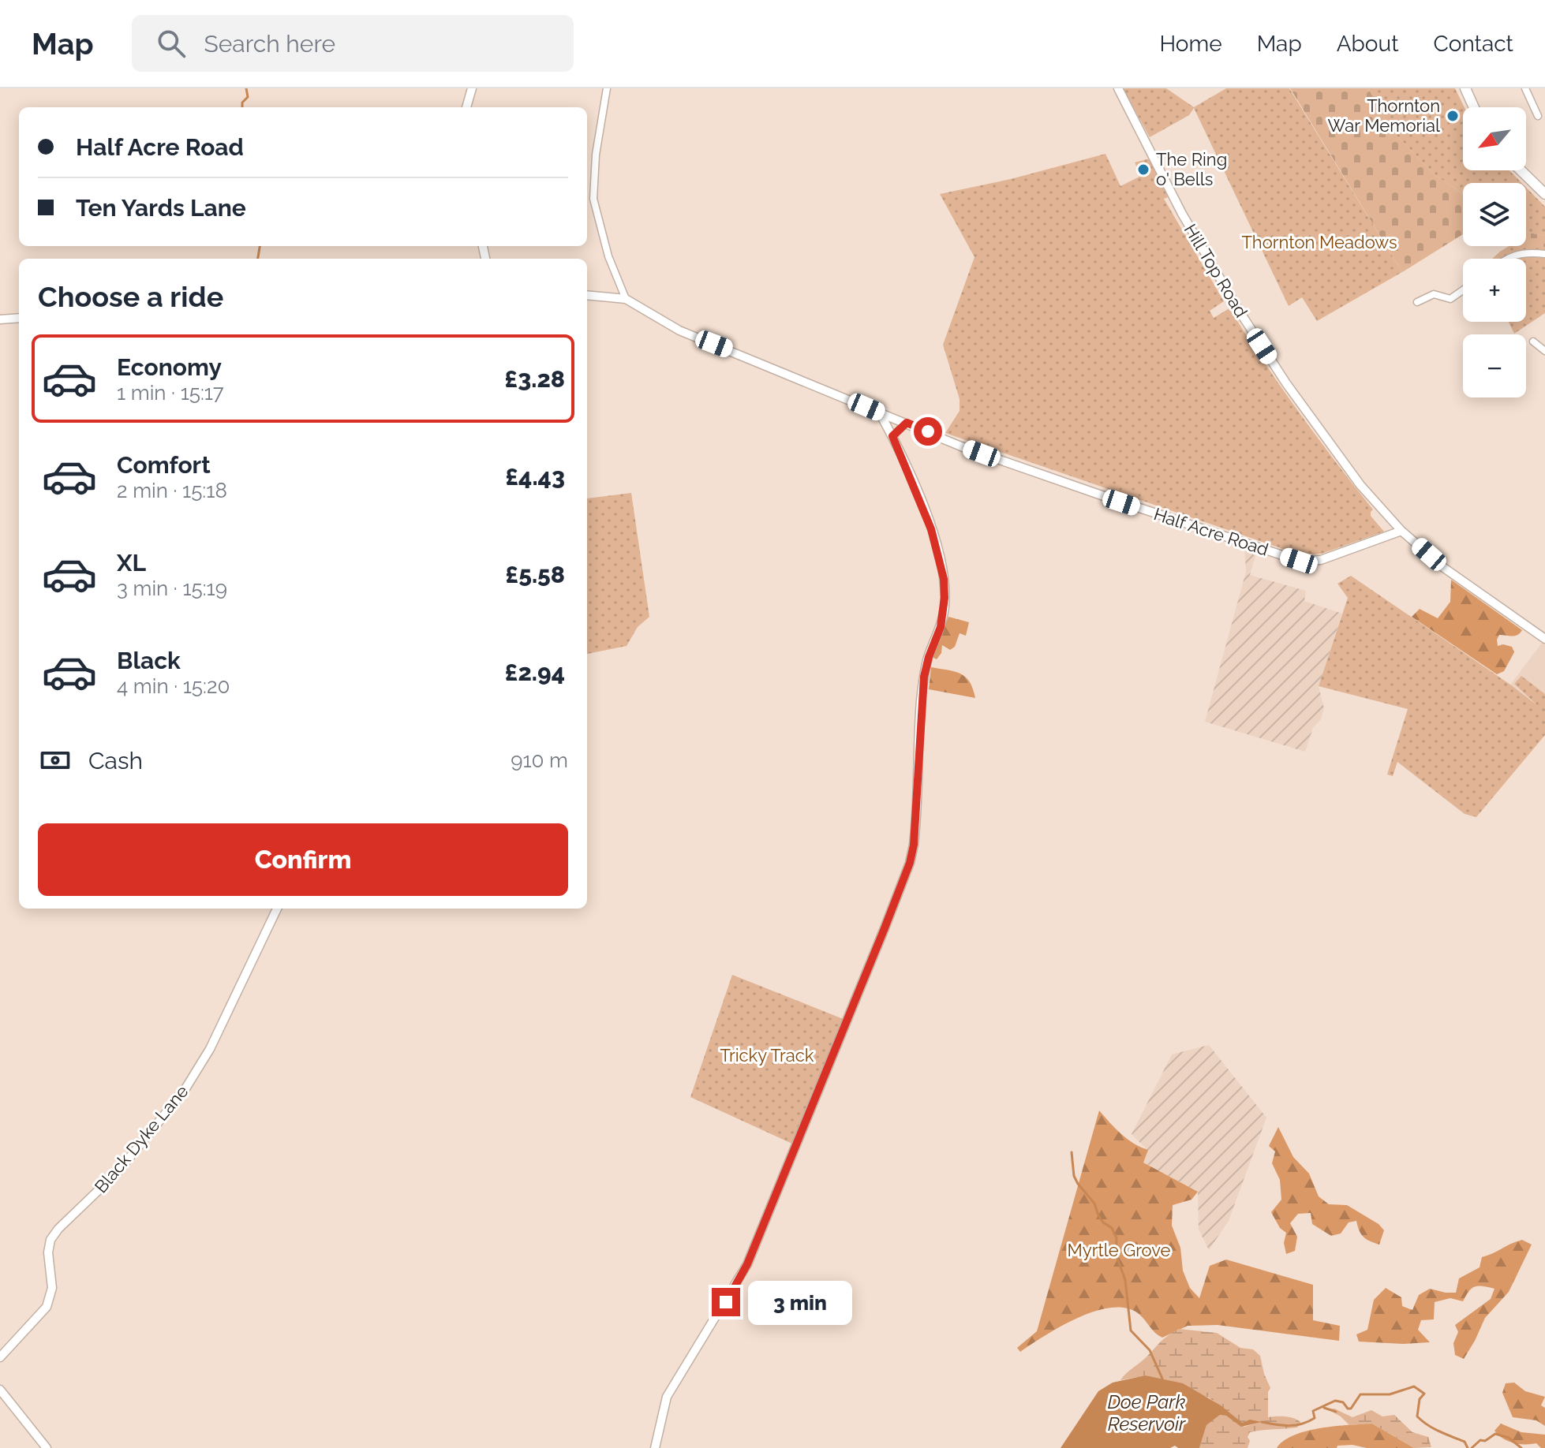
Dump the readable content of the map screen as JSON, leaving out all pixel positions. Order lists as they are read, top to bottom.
{
  "streets": {
    "street": ["Hill Top Road", "Half Acre Road", "Black Dyke Lane"]
  },
  "crossings": [
    ["Hill Top Road", "Half Acre Road"]
  ],
  "water": ["Doe Park Reservoir"],
  "parks": ["Thornton Meadows", "Tricky Track", "Myrtle Grove"],
  "places": ["Thornton War Memorial", "The Ring o' Bells"],
  "north": "bottom left",
  "page": {
    "header": "Map",
    "search": "Search here",
    "nav": [
      "Home",
      "Map",
      "About",
      "Contact"
    ],
    "map_buttons": ["+", "−"],
    "banner": ["Half Acre Road", "Ten Yards Lane"],
    "heading": "Choose a ride",
    "list": [
      {
        "name": "Economy",
        "note": "1 min · 15:17",
        "value": "£3.28"
      },
      {
        "name": "Comfort",
        "note": "2 min · 15:18",
        "value": "£4.43"
      },
      {
        "name": "XL",
        "note": "3 min · 15:19",
        "value": "£5.58"
      },
      {
        "name": "Black",
        "note": "4 min · 15:20",
        "value": "£2.94"
      }
    ],
    "pay": ["Cash", "910 m"],
    "buttons": "Confirm",
    "bubble": "3 min"
  }
}
